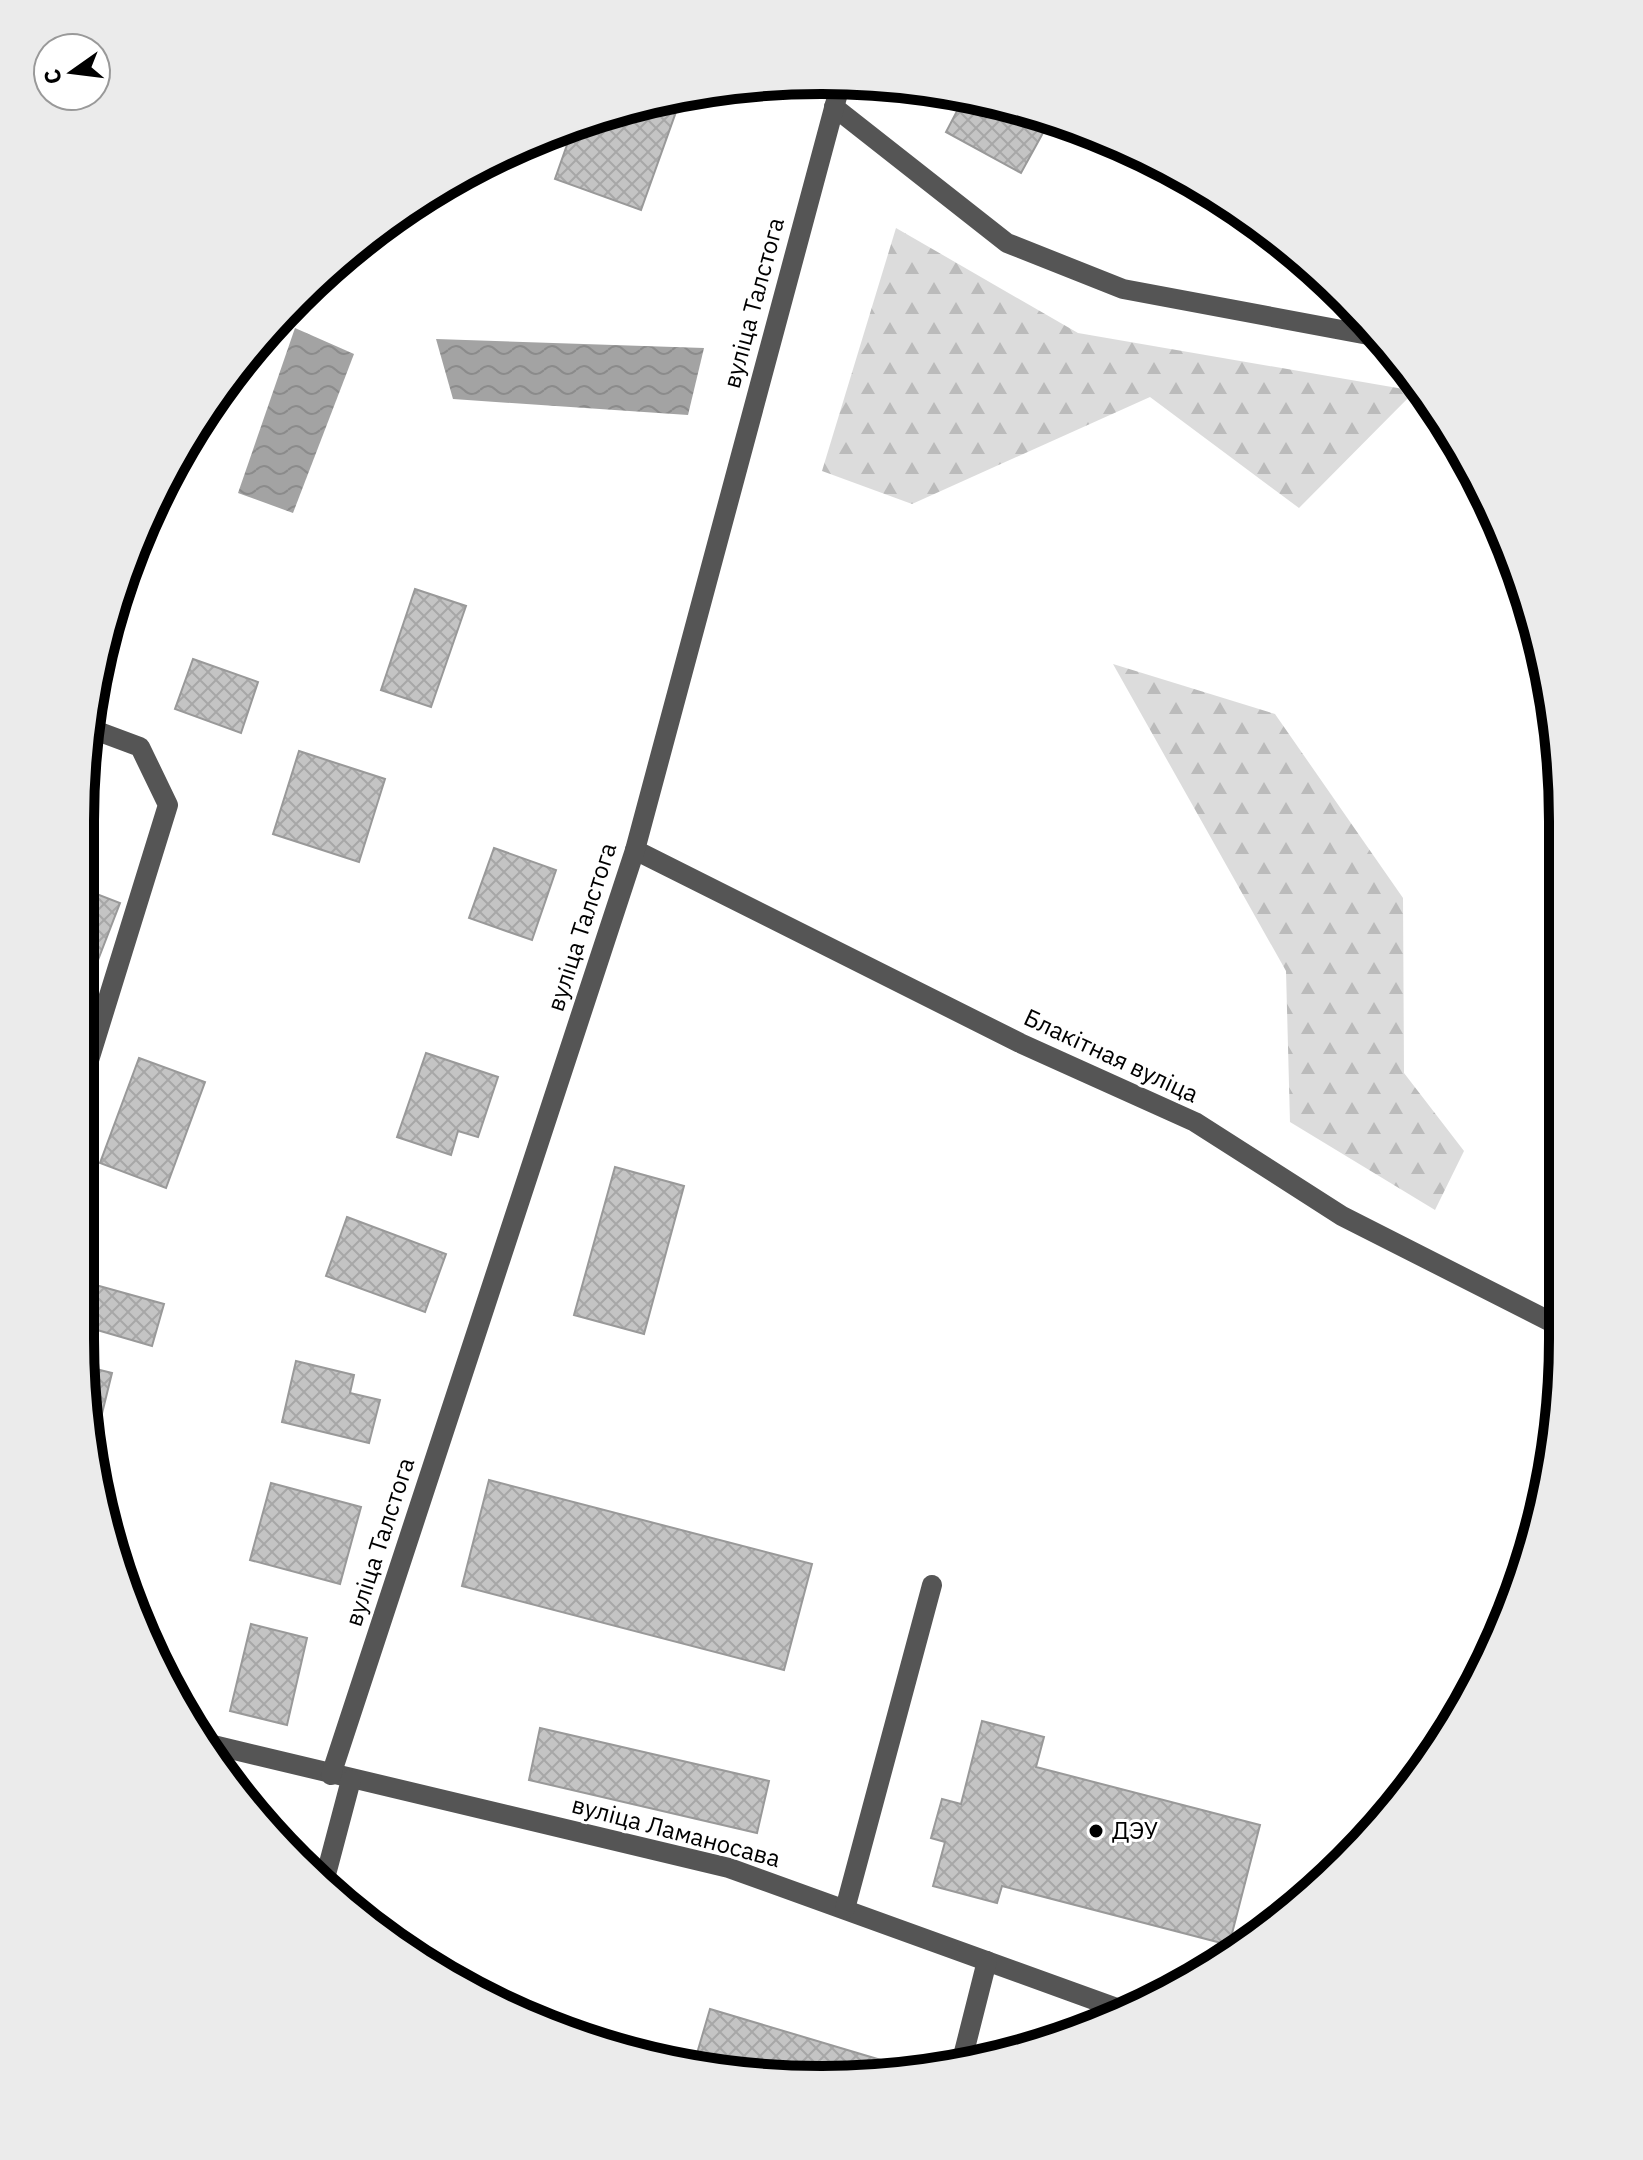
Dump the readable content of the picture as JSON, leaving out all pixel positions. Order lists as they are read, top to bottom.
{
  "streets": {
    "street": ["вуліца Талстога", "Блакітная вуліца", "вуліца Ламаносава"]
  },
  "crossings": [
    ["вуліца Талстога", "Блакітная вуліца"],
    ["вуліца Талстога", "вуліца Ламаносава"]
  ],
  "places": ["ДЭУ"],
  "north": "left"
}
